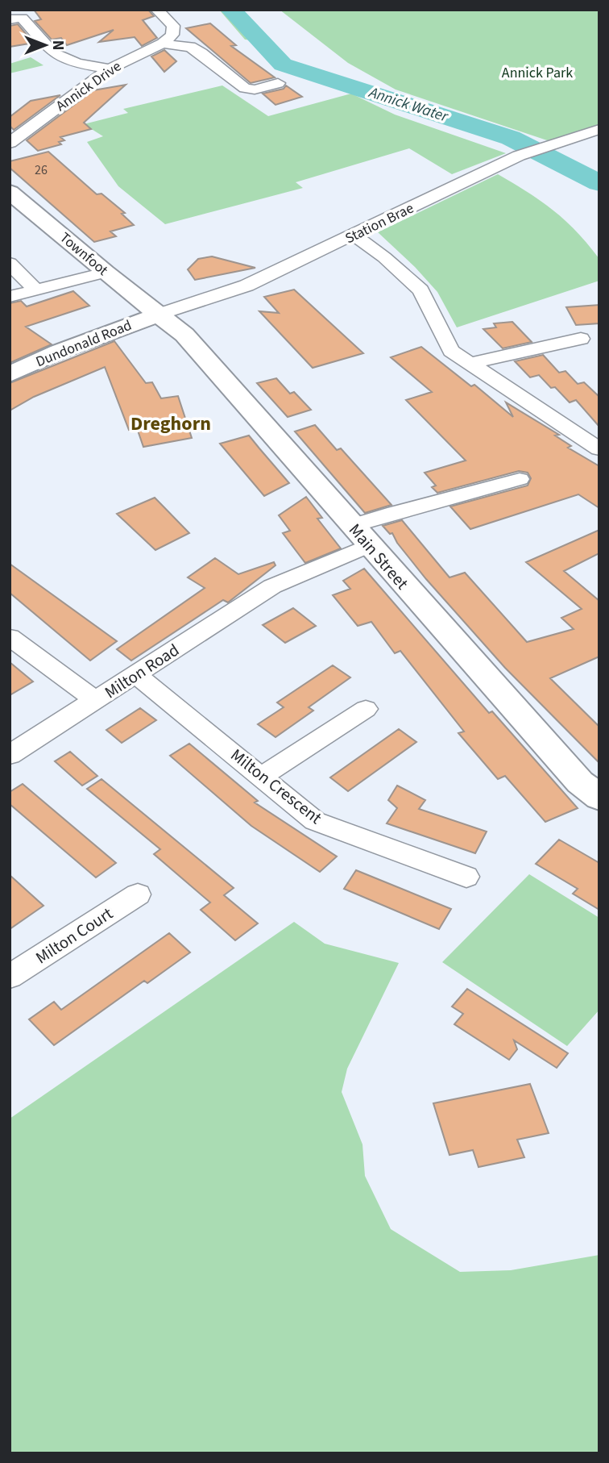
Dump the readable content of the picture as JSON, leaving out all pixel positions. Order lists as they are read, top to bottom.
{
  "streets": {
    "main road": ["Townfoot", "Dundonald Road", "Main Street"],
    "street": [
      "Annick Drive",
      "Station Brae",
      "Milton Road",
      "Milton Crescent",
      "Milton Court"
    ]
  },
  "crossings": [
    ["Station Brae", "Townfoot"],
    ["Station Brae", "Dundonald Road"],
    ["Station Brae", "Main Street"],
    ["Townfoot", "Dundonald Road"],
    ["Townfoot", "Main Street"],
    ["Dundonald Road", "Main Street"],
    ["Main Street", "Milton Road"],
    ["Milton Road", "Milton Crescent"]
  ],
  "districts": ["Dreghorn"],
  "water": ["Annick Water"],
  "parks": ["Annick Park"],
  "house_numbers": ["26"],
  "north": "right"
}
